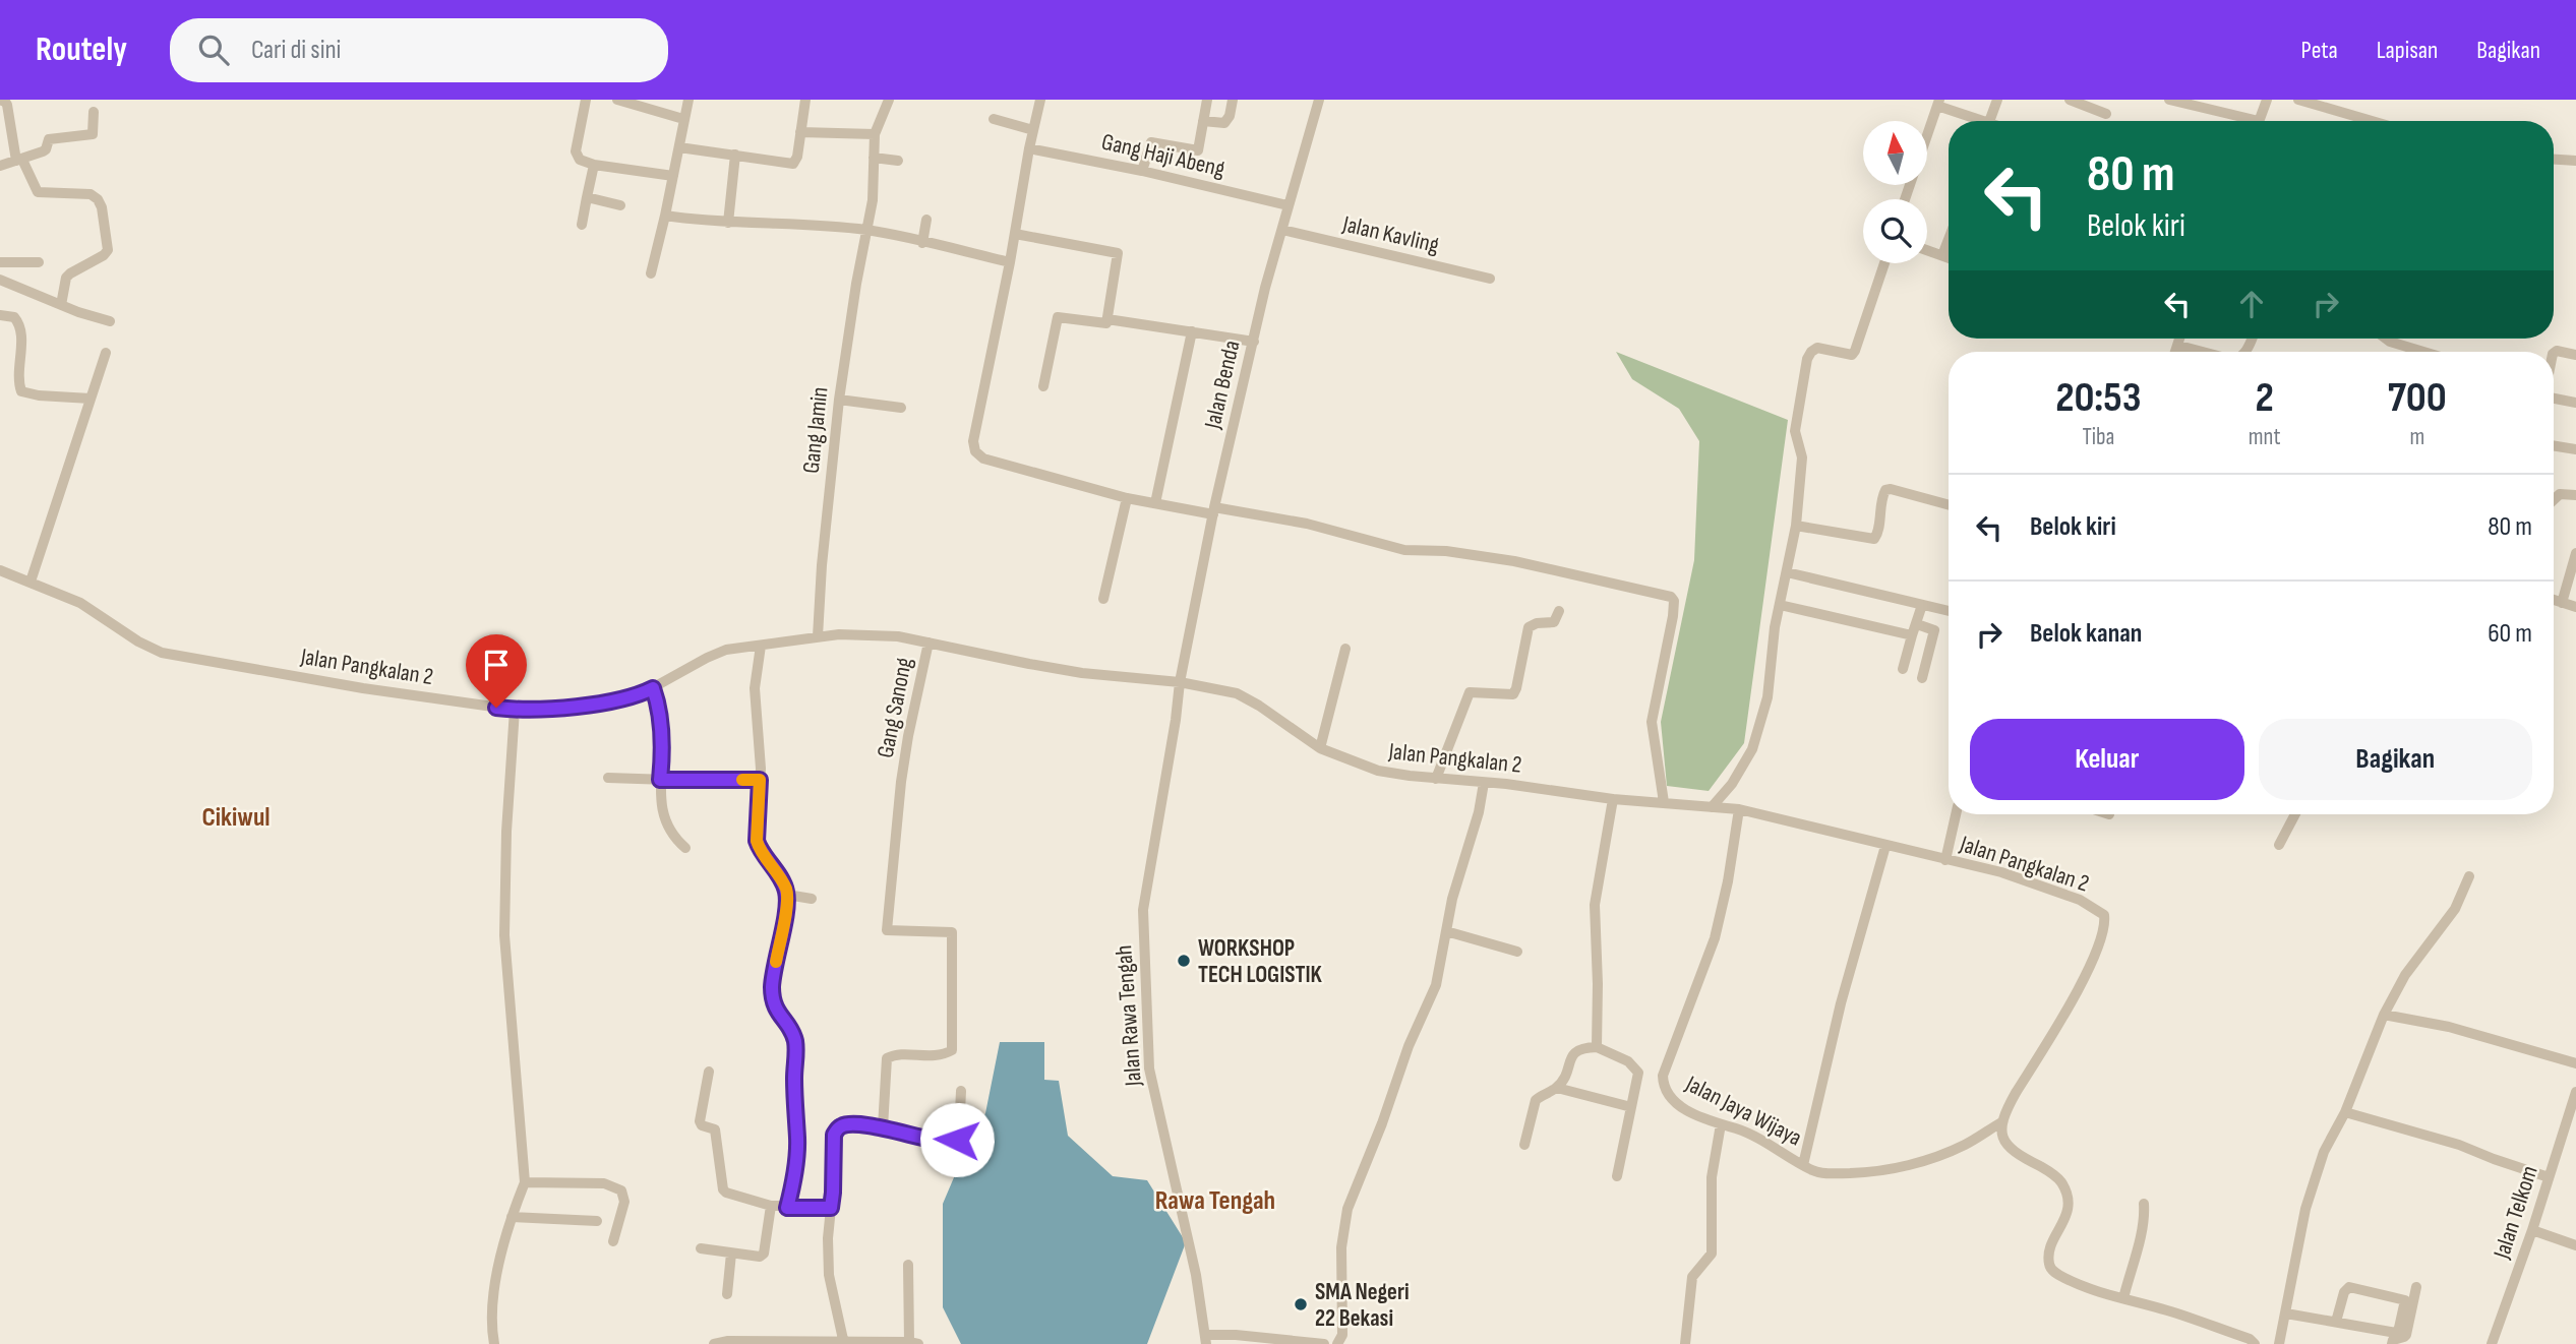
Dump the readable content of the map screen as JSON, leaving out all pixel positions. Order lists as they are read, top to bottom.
{
  "streets": {
    "street": [
      "Gang Haji Abeng",
      "Jalan Kavling",
      "Jalan Benda",
      "Gang Jamin",
      "Jalan Pangkalan 2",
      "Gang Sanong",
      "Jalan Rawa Tengah",
      "Jalan Jaya Wijaya",
      "Jalan Telkom"
    ]
  },
  "crossings": [
    ["Gang Haji Abeng", "Jalan Benda"],
    ["Jalan Kavling", "Jalan Benda"],
    ["Jalan Benda", "Jalan Pangkalan 2"],
    ["Jalan Benda", "Jalan Rawa Tengah"],
    ["Gang Jamin", "Jalan Pangkalan 2"],
    ["Jalan Pangkalan 2", "Gang Sanong"],
    ["Jalan Pangkalan 2", "Jalan Rawa Tengah"],
    ["Jalan Pangkalan 2", "Jalan Jaya Wijaya"]
  ],
  "districts": ["Cikiwul", "Rawa Tengah"],
  "places": ["WORKSHOP TECH LOGISTIK", "SMA Negeri 22 Bekasi"],
  "north": "top",
  "page": {
    "header": "Routely",
    "search": "Cari di sini",
    "nav": ["Peta", "Lapisan", "Bagikan"],
    "turn": ["80 m", "Belok kiri"],
    "eta": [
      "20:53",
      "Tiba",
      "2",
      "mnt",
      "700",
      "m"
    ],
    "list": [
      {
        "name": "Belok kiri",
        "value": "80 m"
      },
      {
        "name": "Belok kanan",
        "value": "60 m"
      }
    ],
    "buttons": ["Keluar", "Bagikan"]
  }
}
